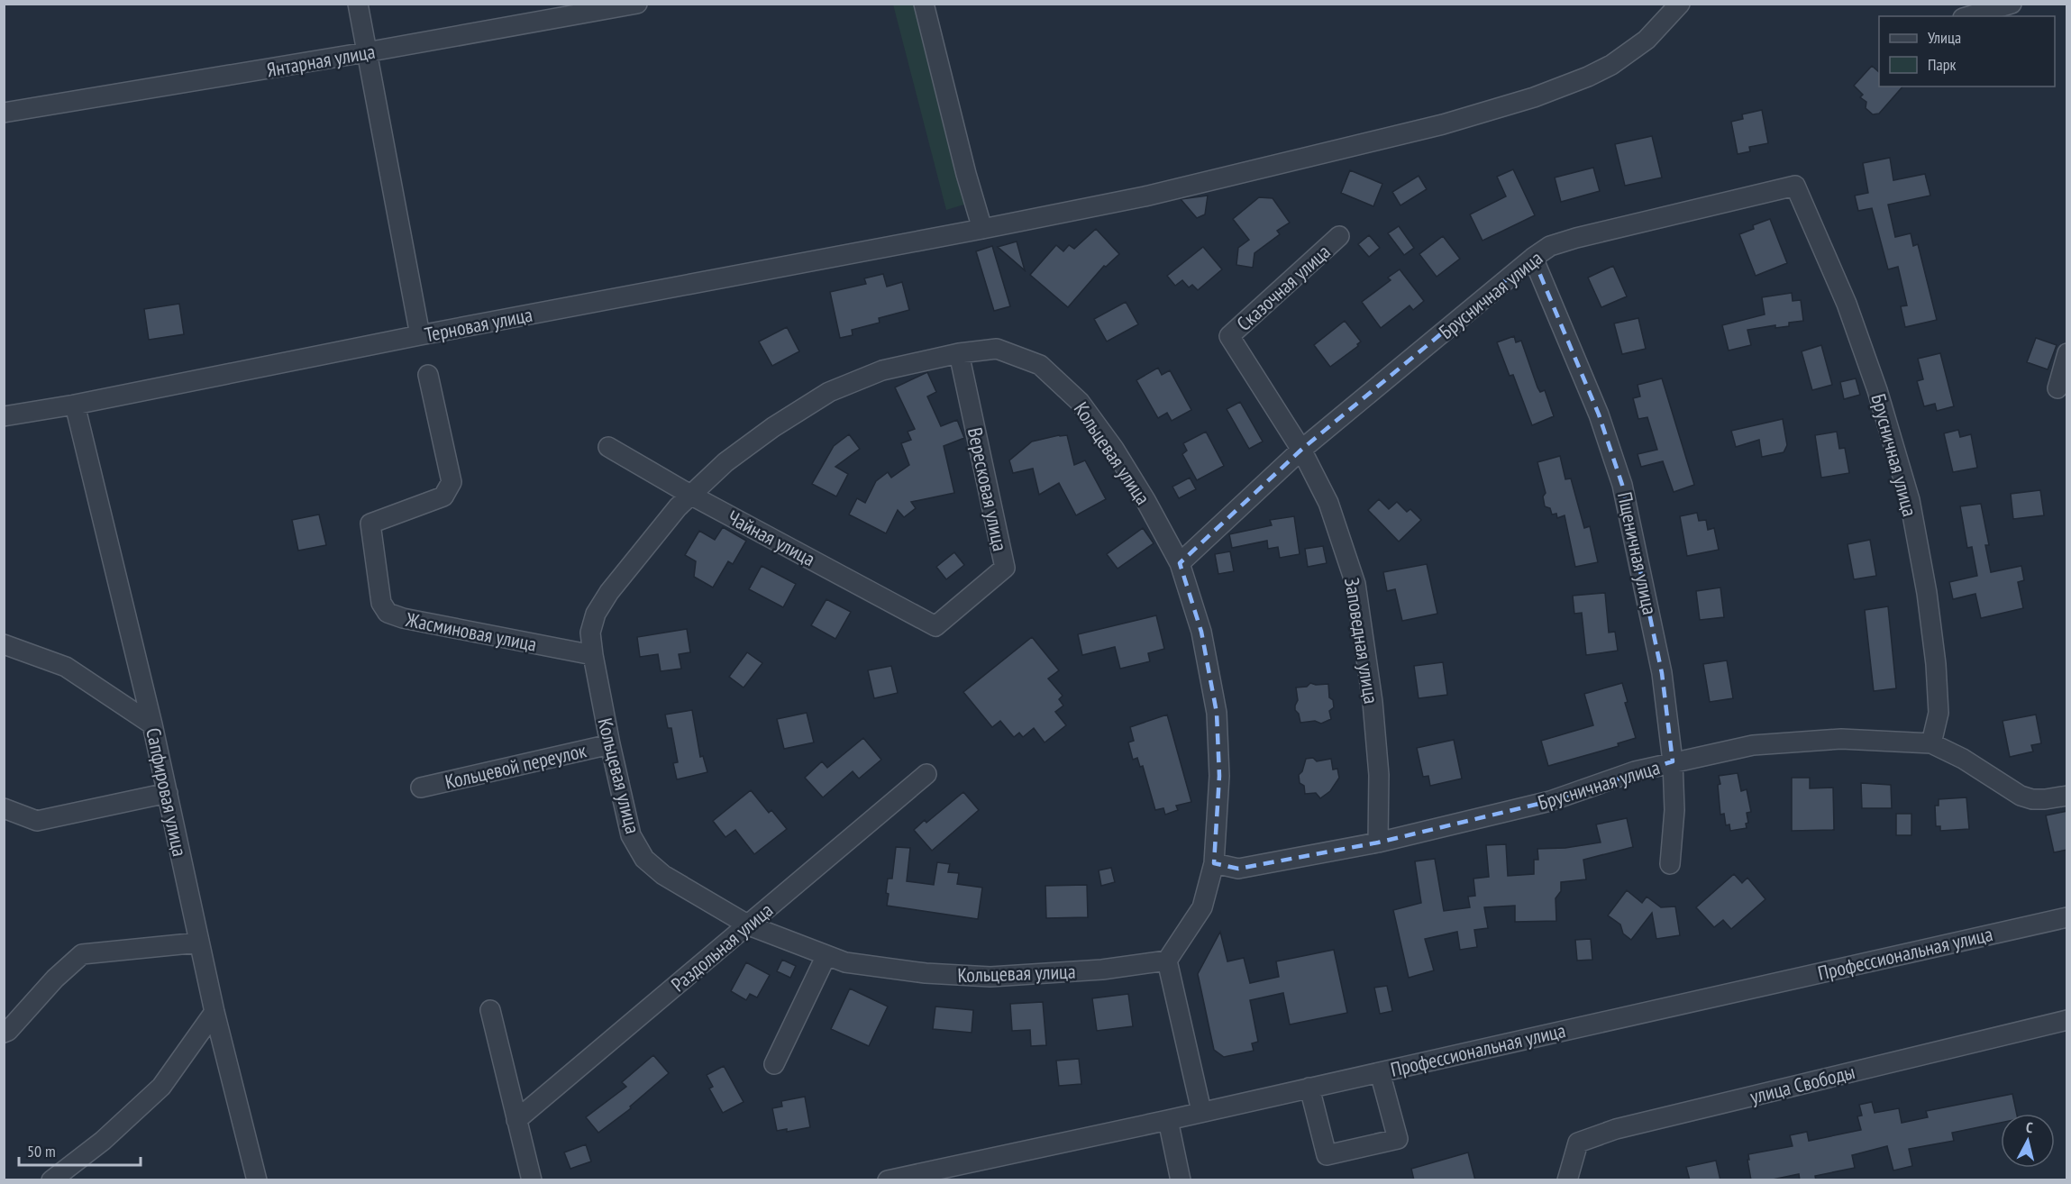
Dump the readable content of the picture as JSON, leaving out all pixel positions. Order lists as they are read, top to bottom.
{
  "streets": {
    "street": [
      "Янтарная улица",
      "Сказочная улица",
      "Брусничная улица",
      "Терновая улица",
      "Кольцевая улица",
      "Вересковая улица",
      "Чайная улица",
      "Пщеничная улица",
      "Жасминовая улица",
      "Заповедная улица",
      "Кольцевой переулок",
      "Сапфировая улица",
      "Раздольная улица",
      "Профессиональная улица",
      "улица Свободы"
    ]
  },
  "crossings": [
    ["Сказочная улица", "Брусничная улица"],
    ["Сказочная улица", "Заповедная улица"],
    ["Брусничная улица", "Кольцевая улица"],
    ["Брусничная улица", "Пщеничная улица"],
    ["Брусничная улица", "Заповедная улица"],
    ["Терновая улица", "Сапфировая улица"],
    ["Кольцевая улица", "Вересковая улица"],
    ["Кольцевая улица", "Чайная улица"],
    ["Кольцевая улица", "Жасминовая улица"],
    ["Кольцевая улица", "Кольцевой переулок"],
    ["Кольцевая улица", "Раздольная улица"],
    ["Вересковая улица", "Чайная улица"]
  ],
  "legend": ["Улица", "Парк"],
  "scale_bar": "50 m",
  "north": "top"
}
